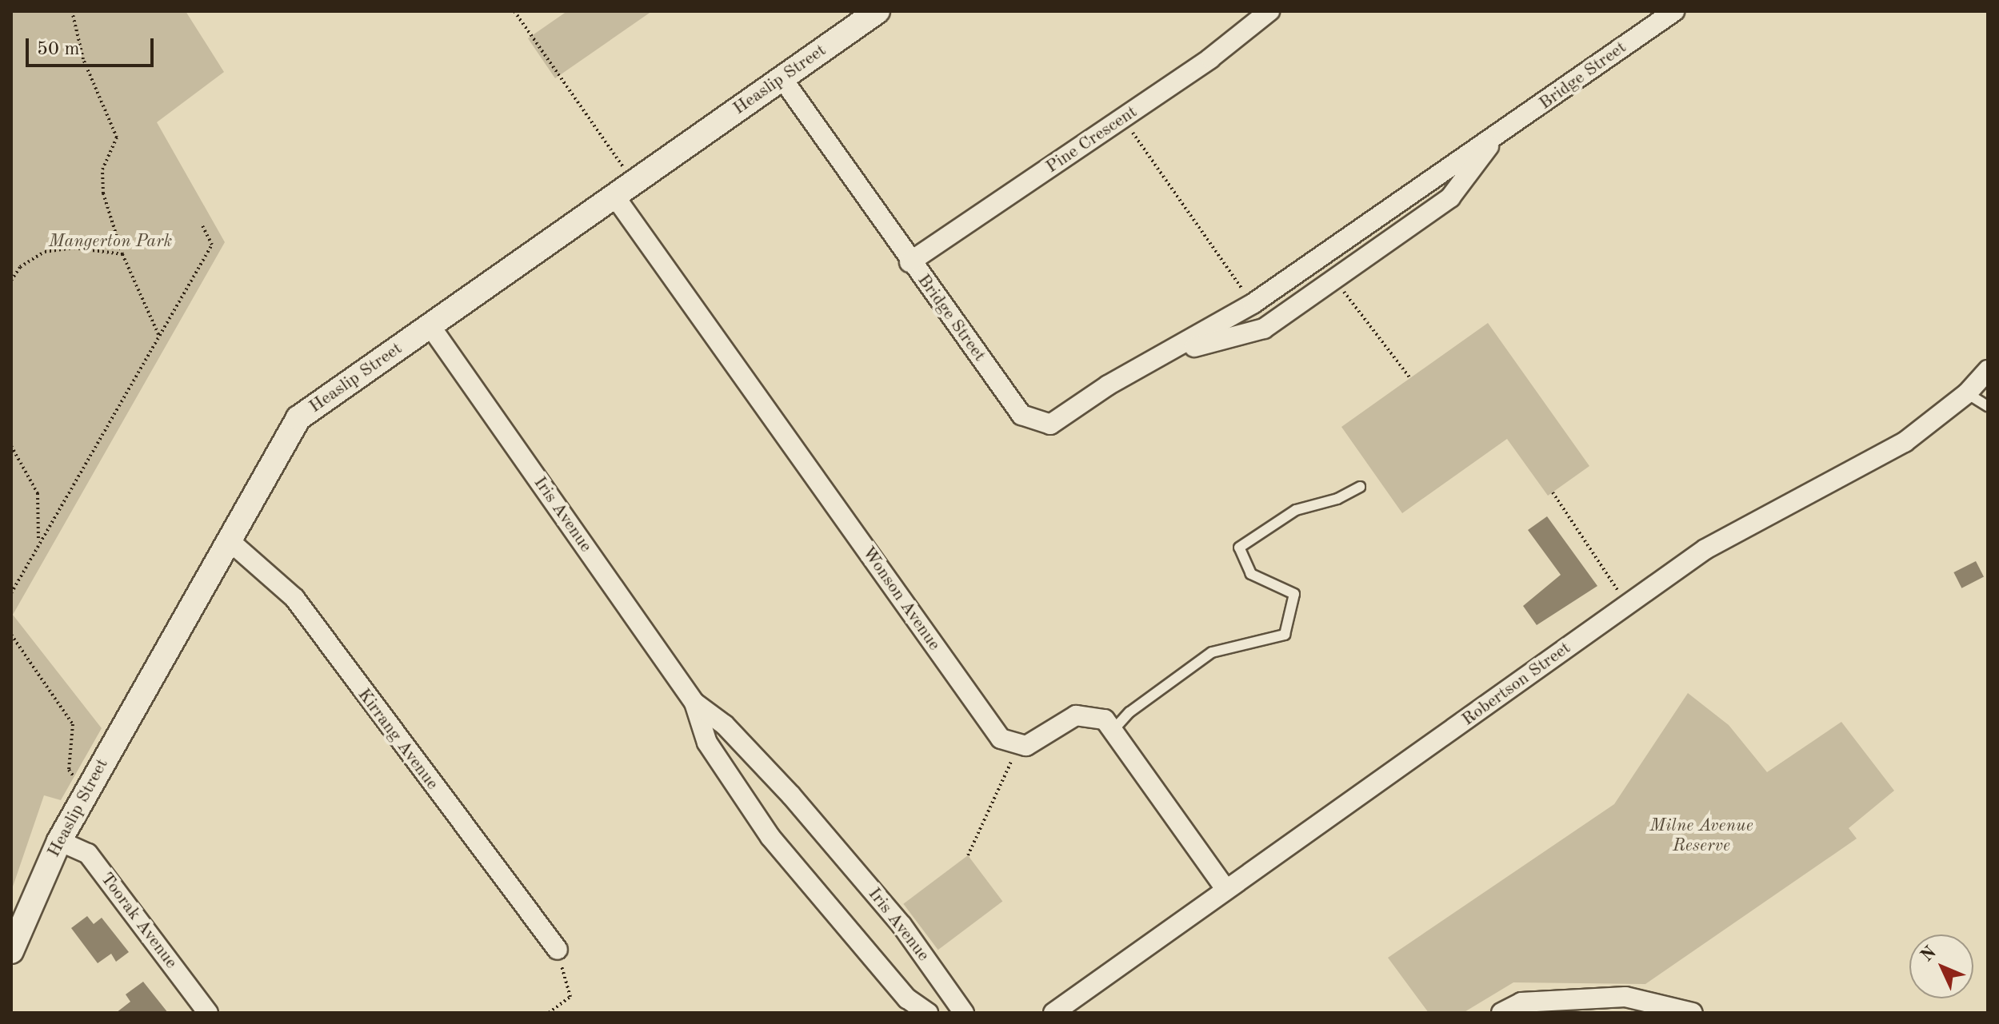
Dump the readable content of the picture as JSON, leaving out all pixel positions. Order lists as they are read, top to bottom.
{
  "streets": {
    "street": [
      "Bridge Street",
      "Heaslip Street",
      "Pine Crescent",
      "Iris Avenue",
      "Wonson Avenue",
      "Robertson Street",
      "Kirrang Avenue",
      "Toorak Avenue"
    ]
  },
  "crossings": [
    ["Bridge Street", "Heaslip Street"],
    ["Bridge Street", "Pine Crescent"],
    ["Heaslip Street", "Iris Avenue"],
    ["Heaslip Street", "Wonson Avenue"],
    ["Heaslip Street", "Kirrang Avenue"],
    ["Heaslip Street", "Toorak Avenue"]
  ],
  "parks": ["Mangerton Park", "Milne Avenue Reserve"],
  "scale_bar": "50 m",
  "north": "top left"
}
